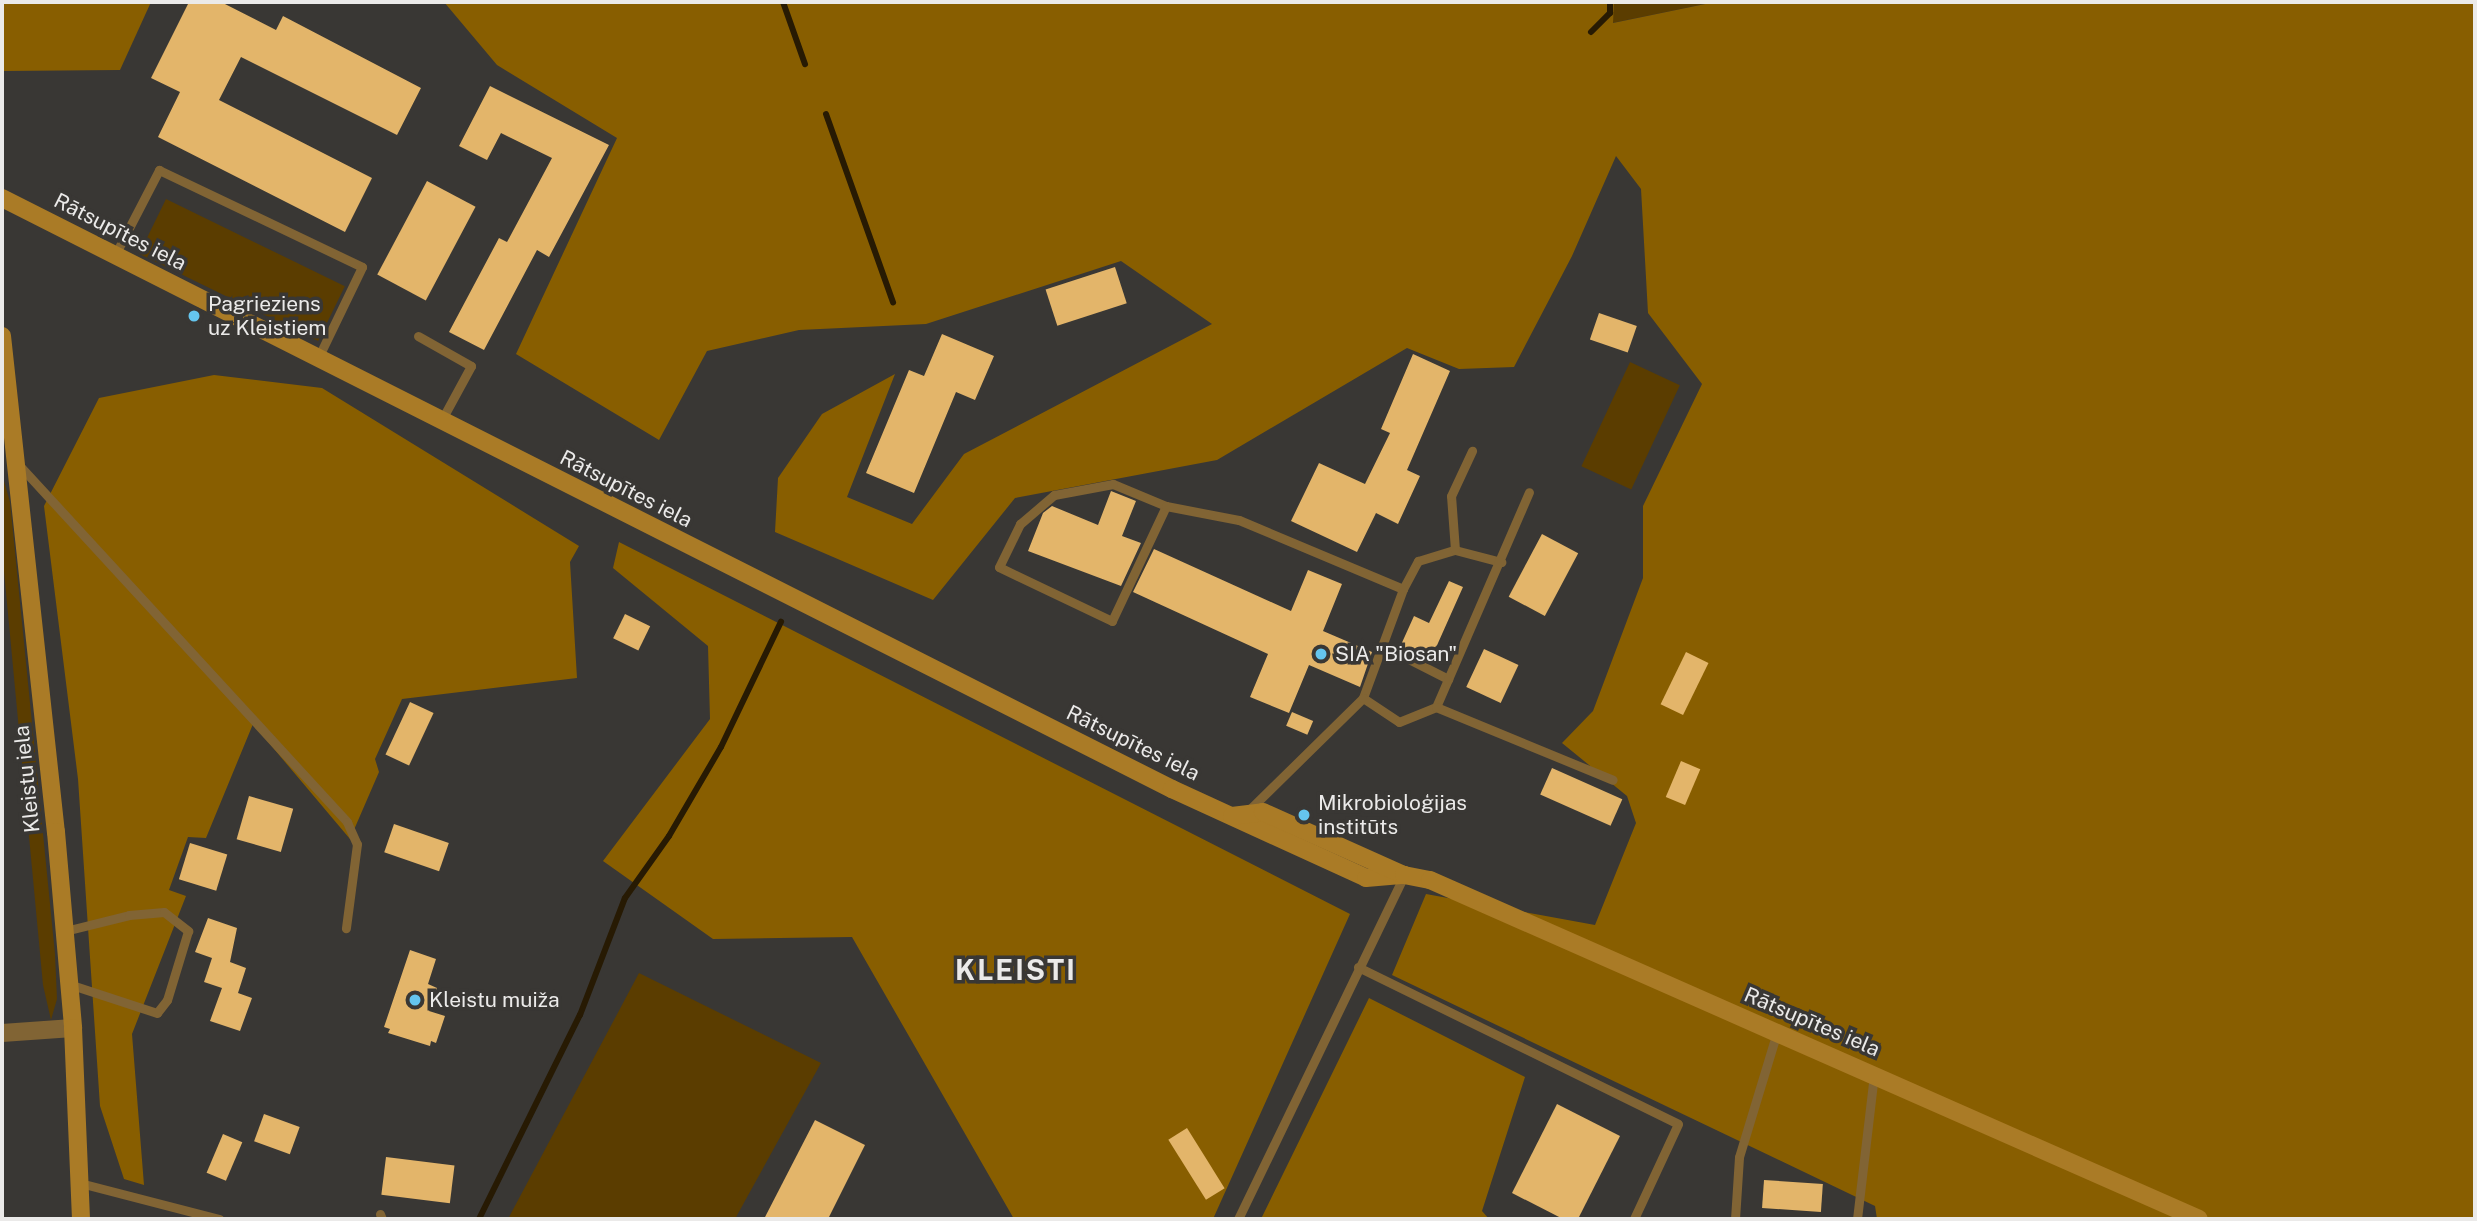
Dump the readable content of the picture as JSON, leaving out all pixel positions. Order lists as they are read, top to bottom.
{
  "streets": {
    "street": ["Rātsupītes iela", "Kleistu iela"]
  },
  "districts": ["KLEISTI"],
  "places": [
    "Pagrieziens uz Kleistiem",
    "SIA \"Biosan\"",
    "Mikrobioloģijas institūts",
    "Kleistu muiža"
  ]
}
